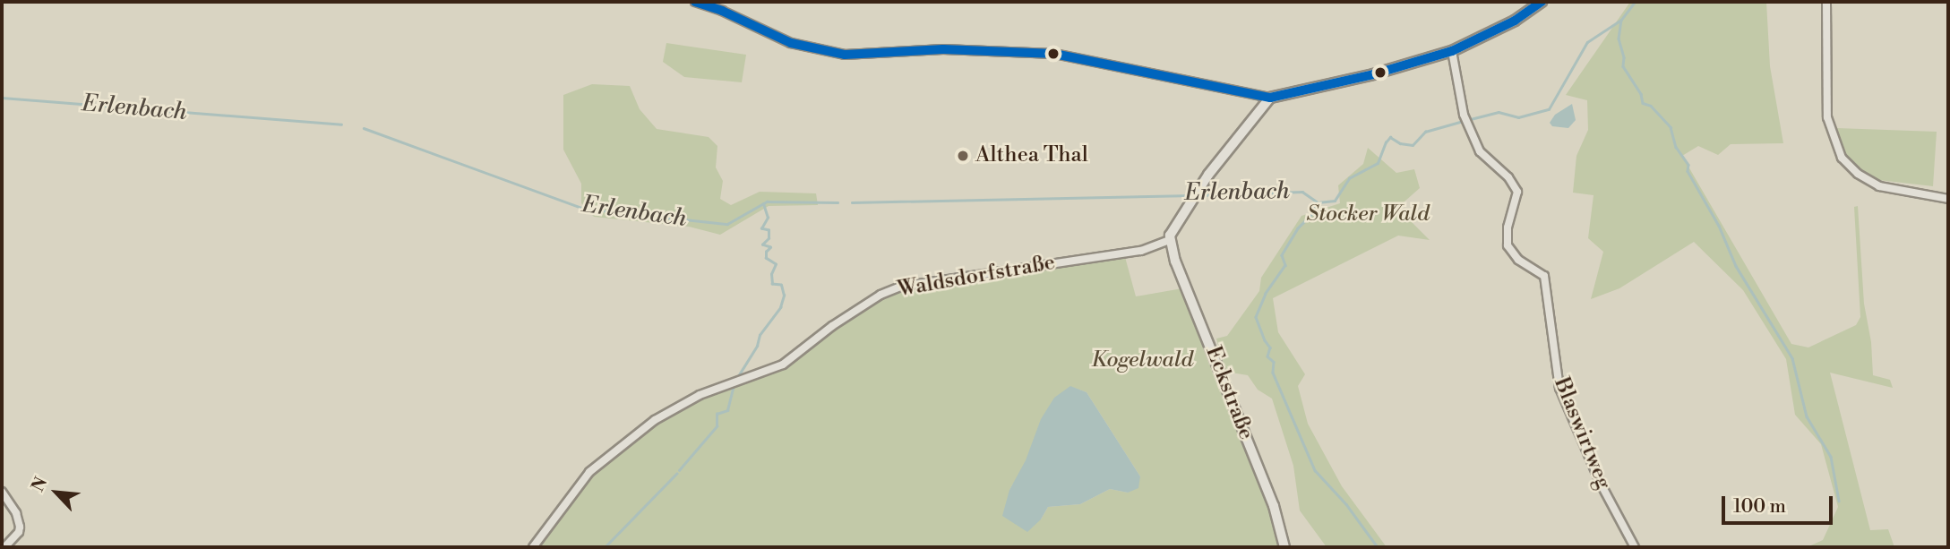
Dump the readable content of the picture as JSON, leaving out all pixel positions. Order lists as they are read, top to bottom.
{
  "streets": {
    "street": ["Waldsdorfstraße", "Eckstraße", "Blaswirtweg"]
  },
  "crossings": [
    ["Waldsdorfstraße", "Eckstraße"]
  ],
  "water": ["Erlenbach"],
  "parks": ["Stocker Wald", "Kogelwald"],
  "places": ["Althea Thal"],
  "scale_bar": "100 m",
  "north": "top left"
}
